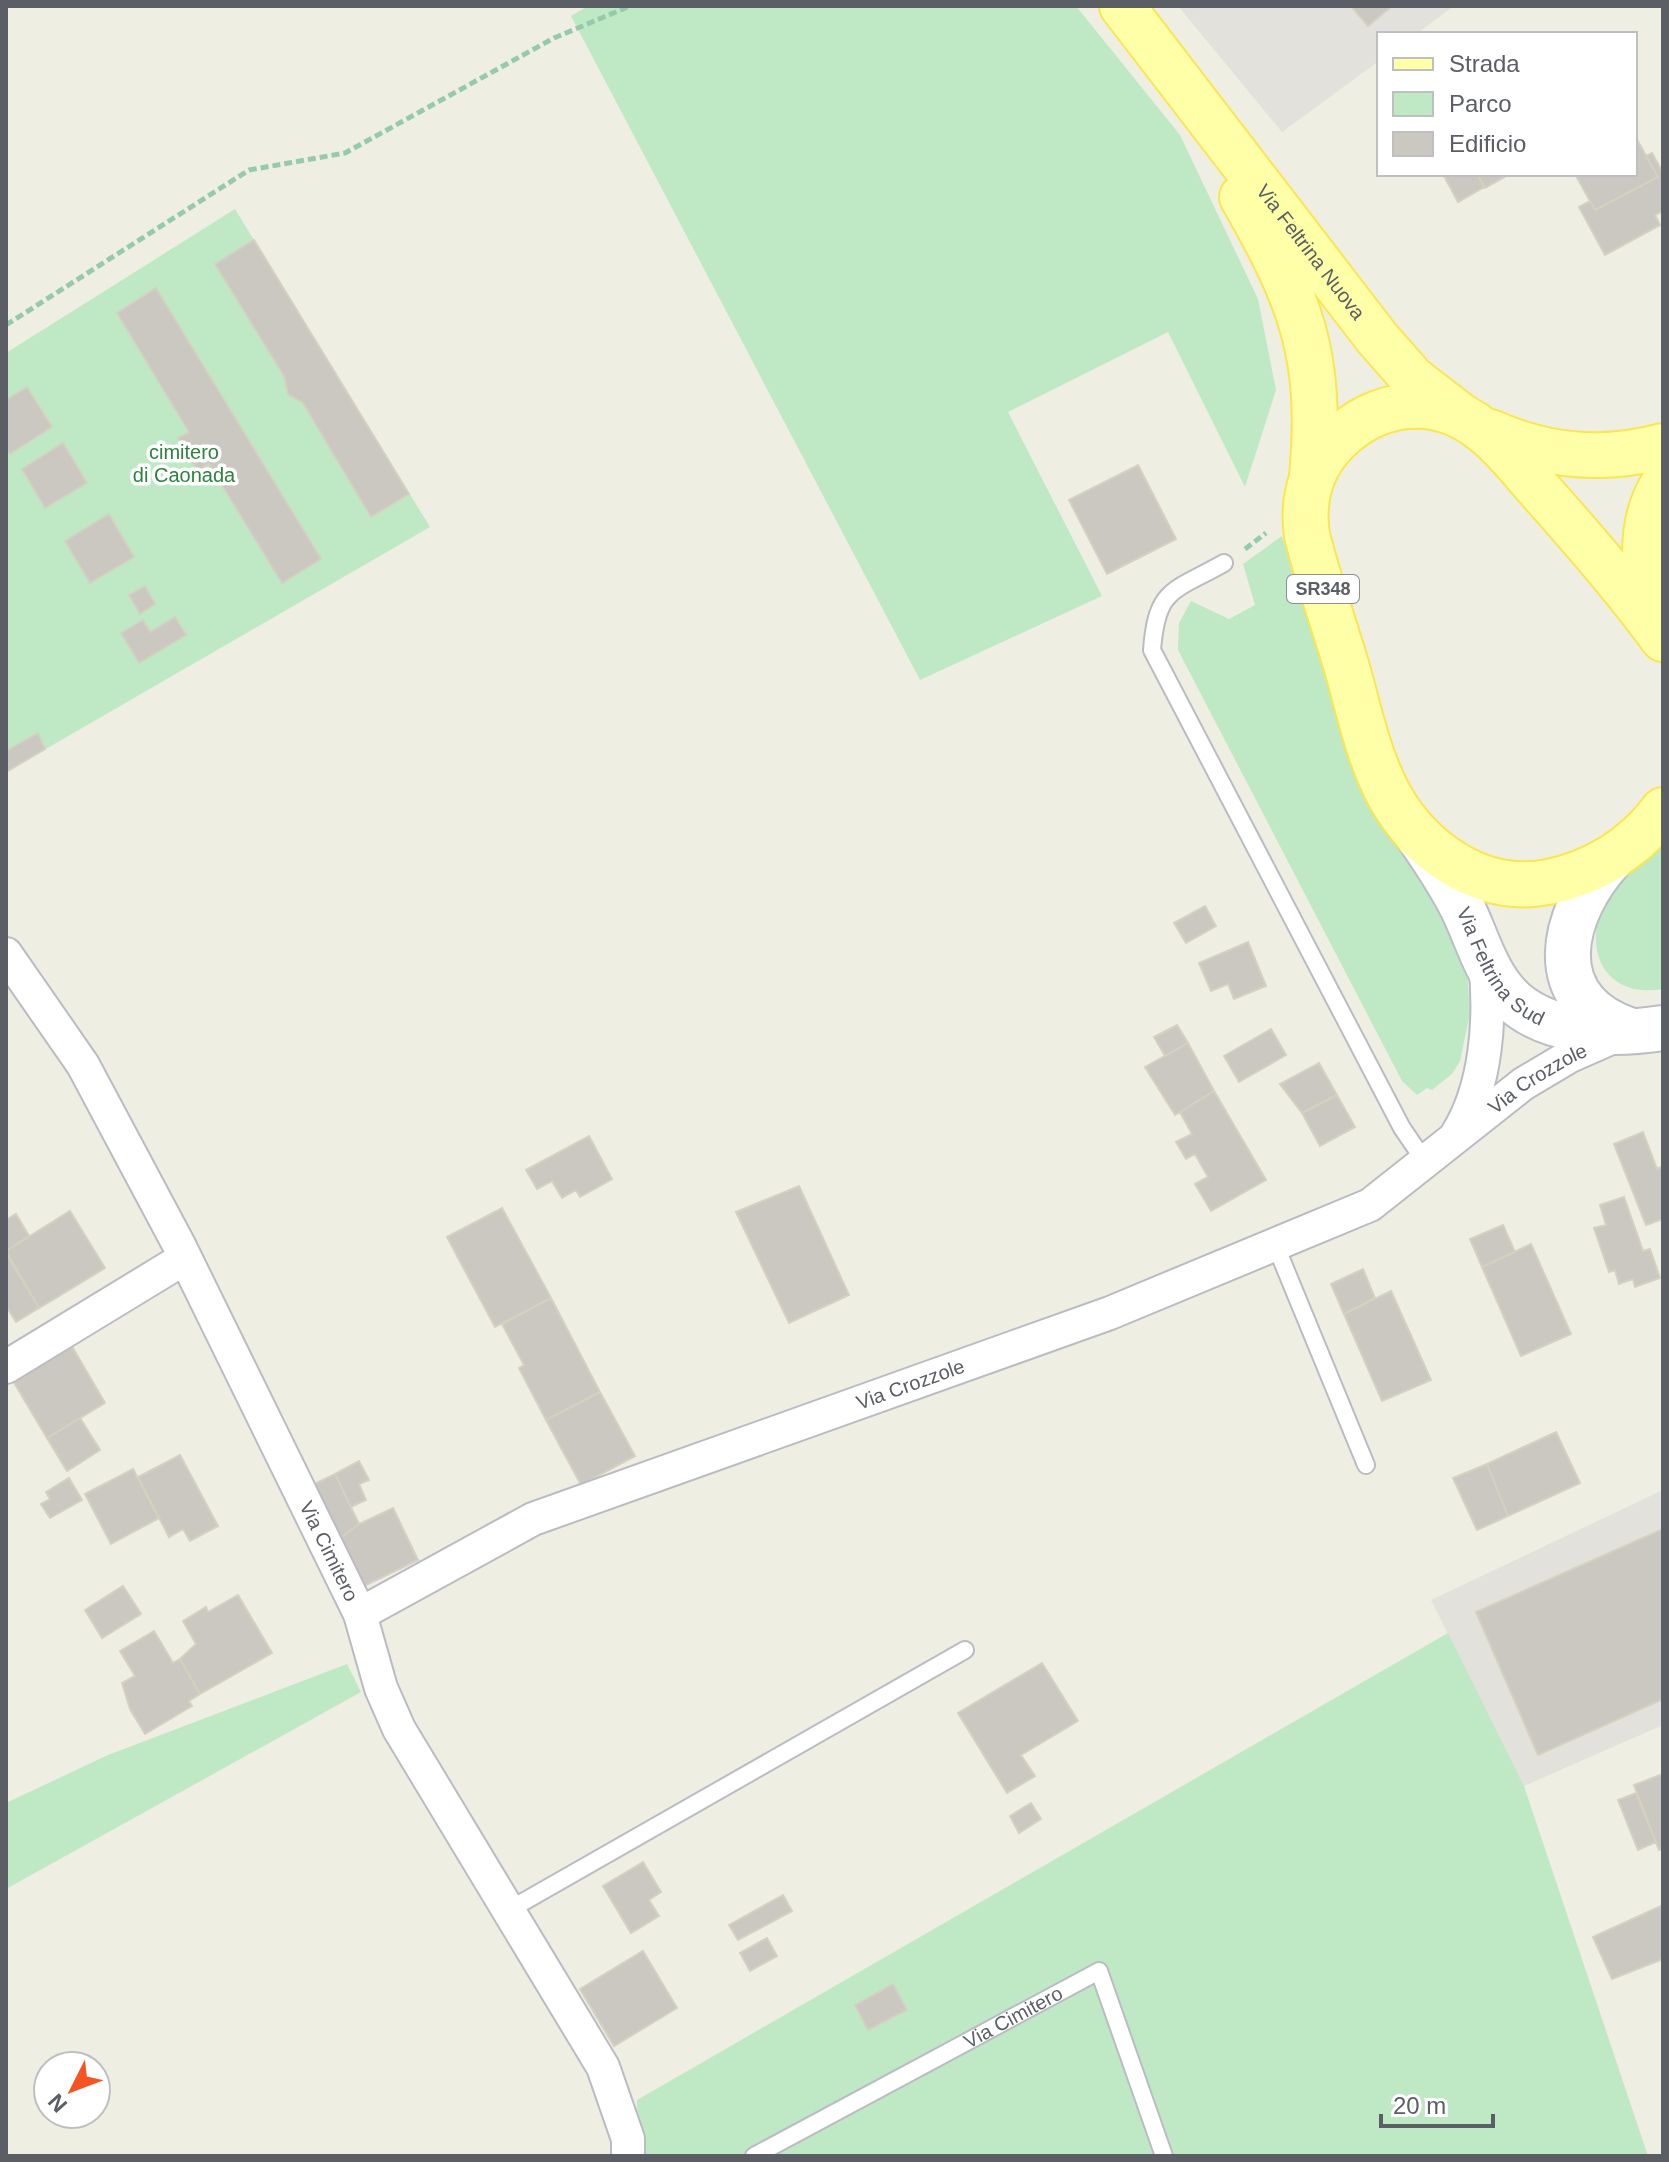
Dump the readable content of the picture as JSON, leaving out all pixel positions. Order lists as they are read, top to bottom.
{
  "streets": {
    "main road": ["Via Feltrina Nuova", "SR348", "Via Feltrina Sud"],
    "street": ["Via Crozzole", "Via Cimitero"]
  },
  "crossings": [
    ["Via Feltrina Nuova", "SR348"],
    ["SR348", "Via Feltrina Sud"],
    ["Via Feltrina Sud", "Via Crozzole"],
    ["Via Crozzole", "Via Cimitero"]
  ],
  "parks": ["cimitero di Caonada"],
  "legend": ["Strada", "Parco", "Edificio"],
  "scale_bar": "20 m",
  "north": "bottom left"
}
